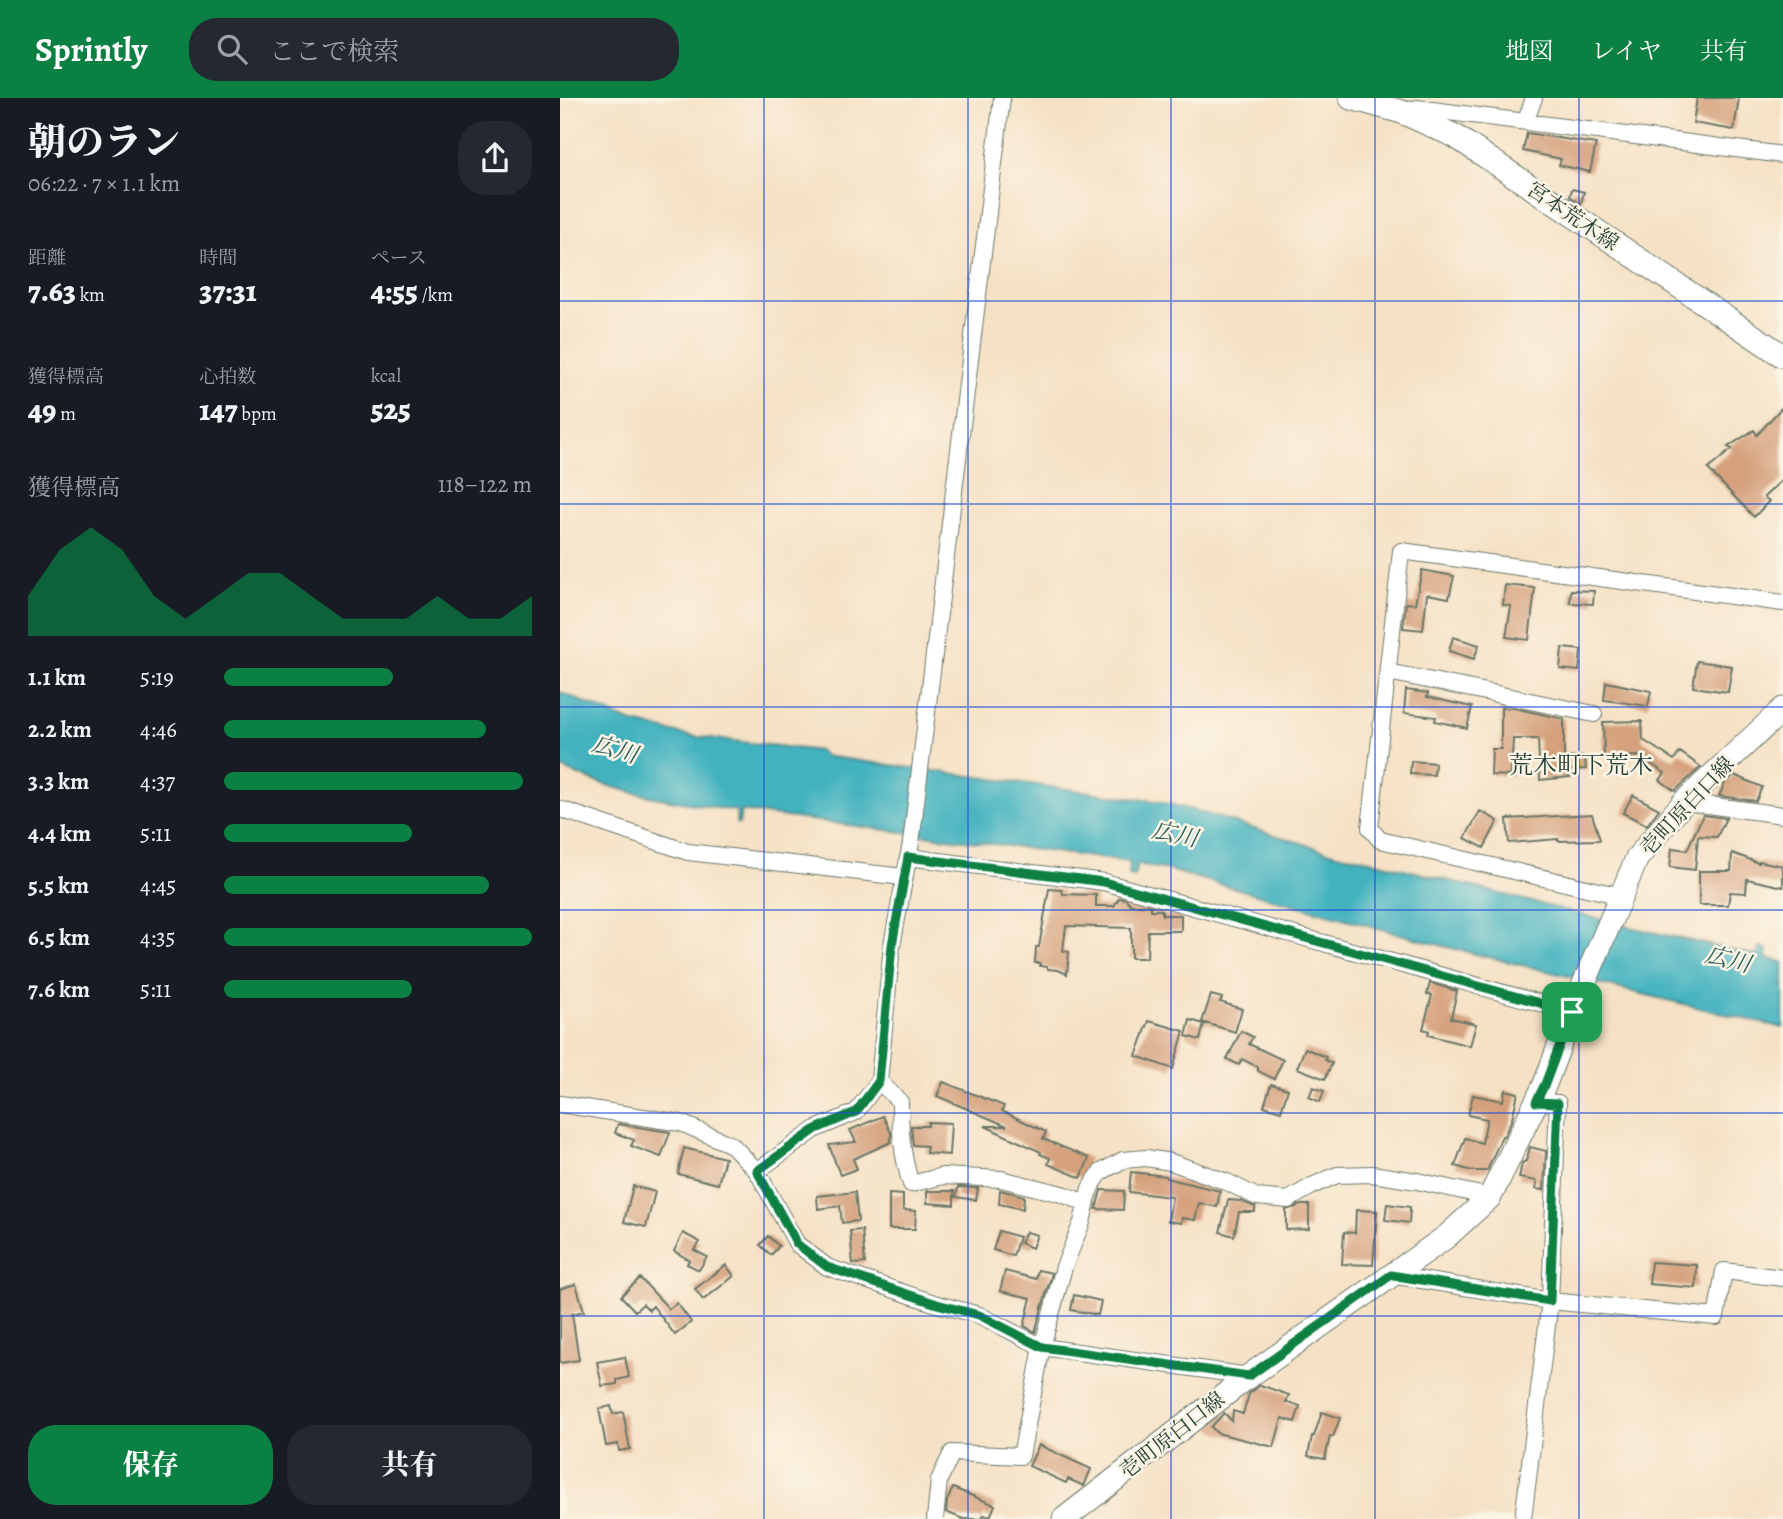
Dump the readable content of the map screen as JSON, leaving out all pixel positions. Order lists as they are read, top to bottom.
{
  "streets": {
    "main road": ["宮本荒木線", "壱町原白口線"]
  },
  "districts": ["荒木町下荒木"],
  "water": ["広川"],
  "page": {
    "header": "Sprintly",
    "search": "ここで検索",
    "nav": ["地図", "レイヤ", "共有"],
    "heading": ["朝のラン", "06:22 · 7 × 1.1 km"],
    "stats": [
      ["距離", "7.63 km"],
      ["時間", "37:31"],
      ["ペース", "4:55 /km"],
      ["獲得標高", "49 m"],
      ["心拍数", "147 bpm"],
      ["kcal", "525"]
    ],
    "chart": ["獲得標高", "118–122 m"],
    "list": [
      {
        "name": "1.1 km",
        "note": "5:19"
      },
      {
        "name": "2.2 km",
        "note": "4:46"
      },
      {
        "name": "3.3 km",
        "note": "4:37"
      },
      {
        "name": "4.4 km",
        "note": "5:11"
      },
      {
        "name": "5.5 km",
        "note": "4:45"
      },
      {
        "name": "6.5 km",
        "note": "4:35"
      },
      {
        "name": "7.6 km",
        "note": "5:11"
      }
    ],
    "buttons": ["保存", "共有"]
  }
}
